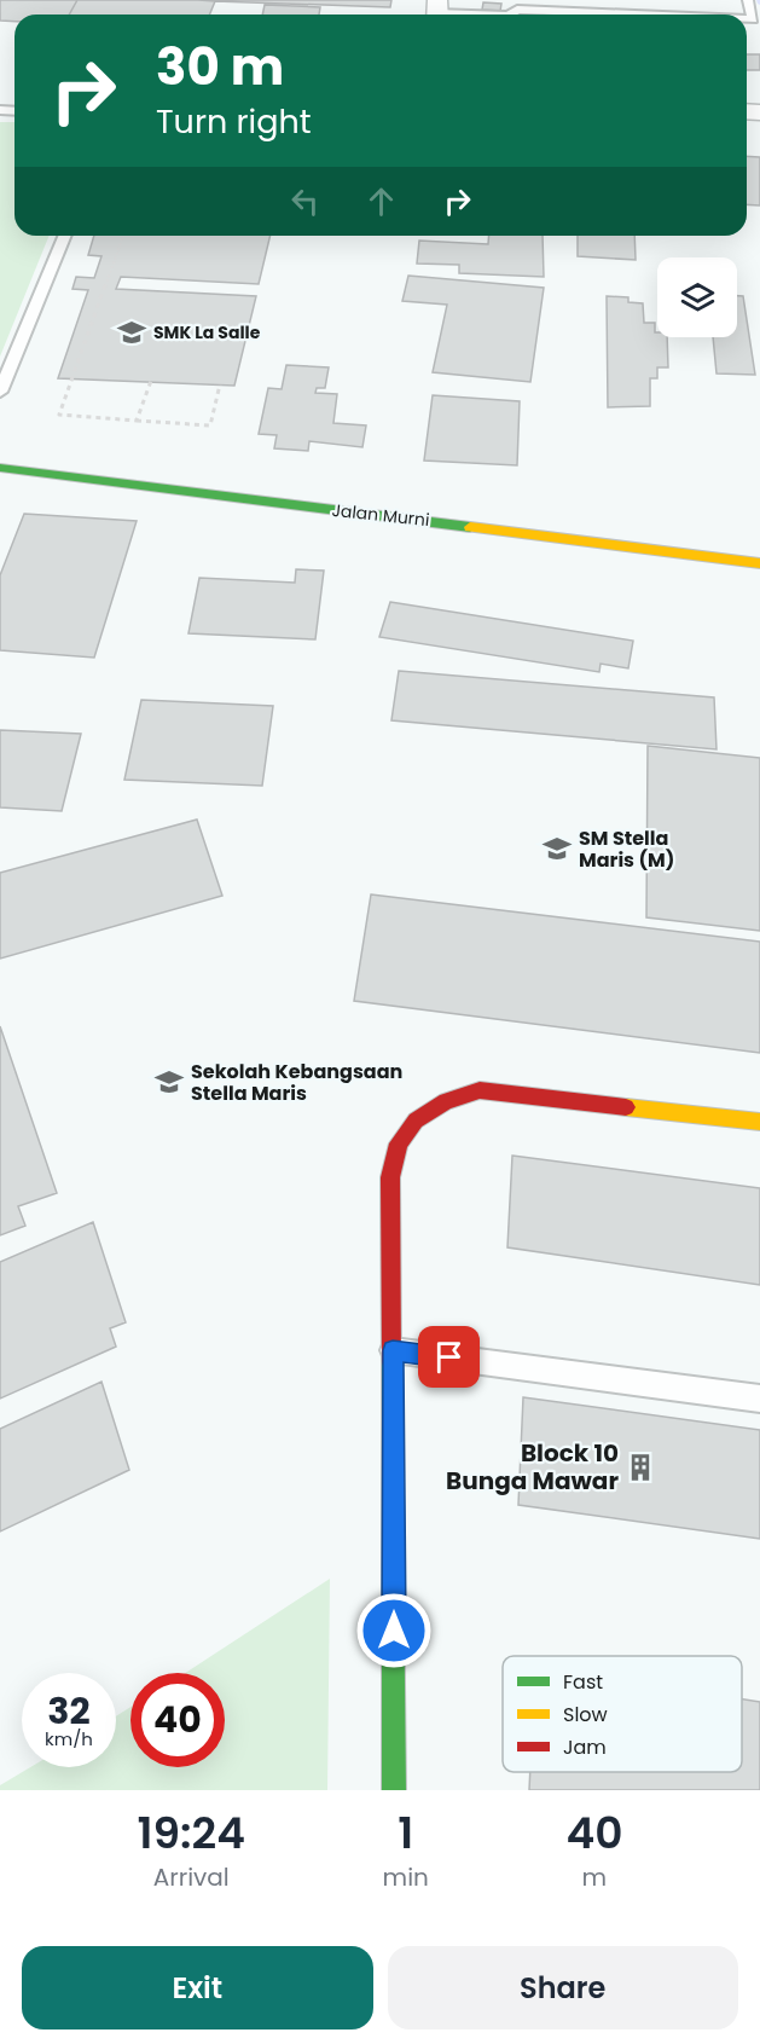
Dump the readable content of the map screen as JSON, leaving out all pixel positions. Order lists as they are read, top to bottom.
{
  "streets": {
    "street": ["Jalan Murni"]
  },
  "places": {
    "school or university": ["SMK La Salle", "SM Stella Maris (M)", "Sekolah Kebangsaan Stella Maris"],
    "building": ["Block 10 Bunga Mawar"]
  },
  "legend": ["Fast", "Slow", "Jam"],
  "page": {
    "turn": ["30 m", "Turn right"],
    "speed": "32 km/h",
    "limit": "40",
    "eta": [
      "19:24",
      "Arrival",
      "1",
      "min",
      "40",
      "m"
    ],
    "buttons": ["Exit", "Share"]
  }
}
